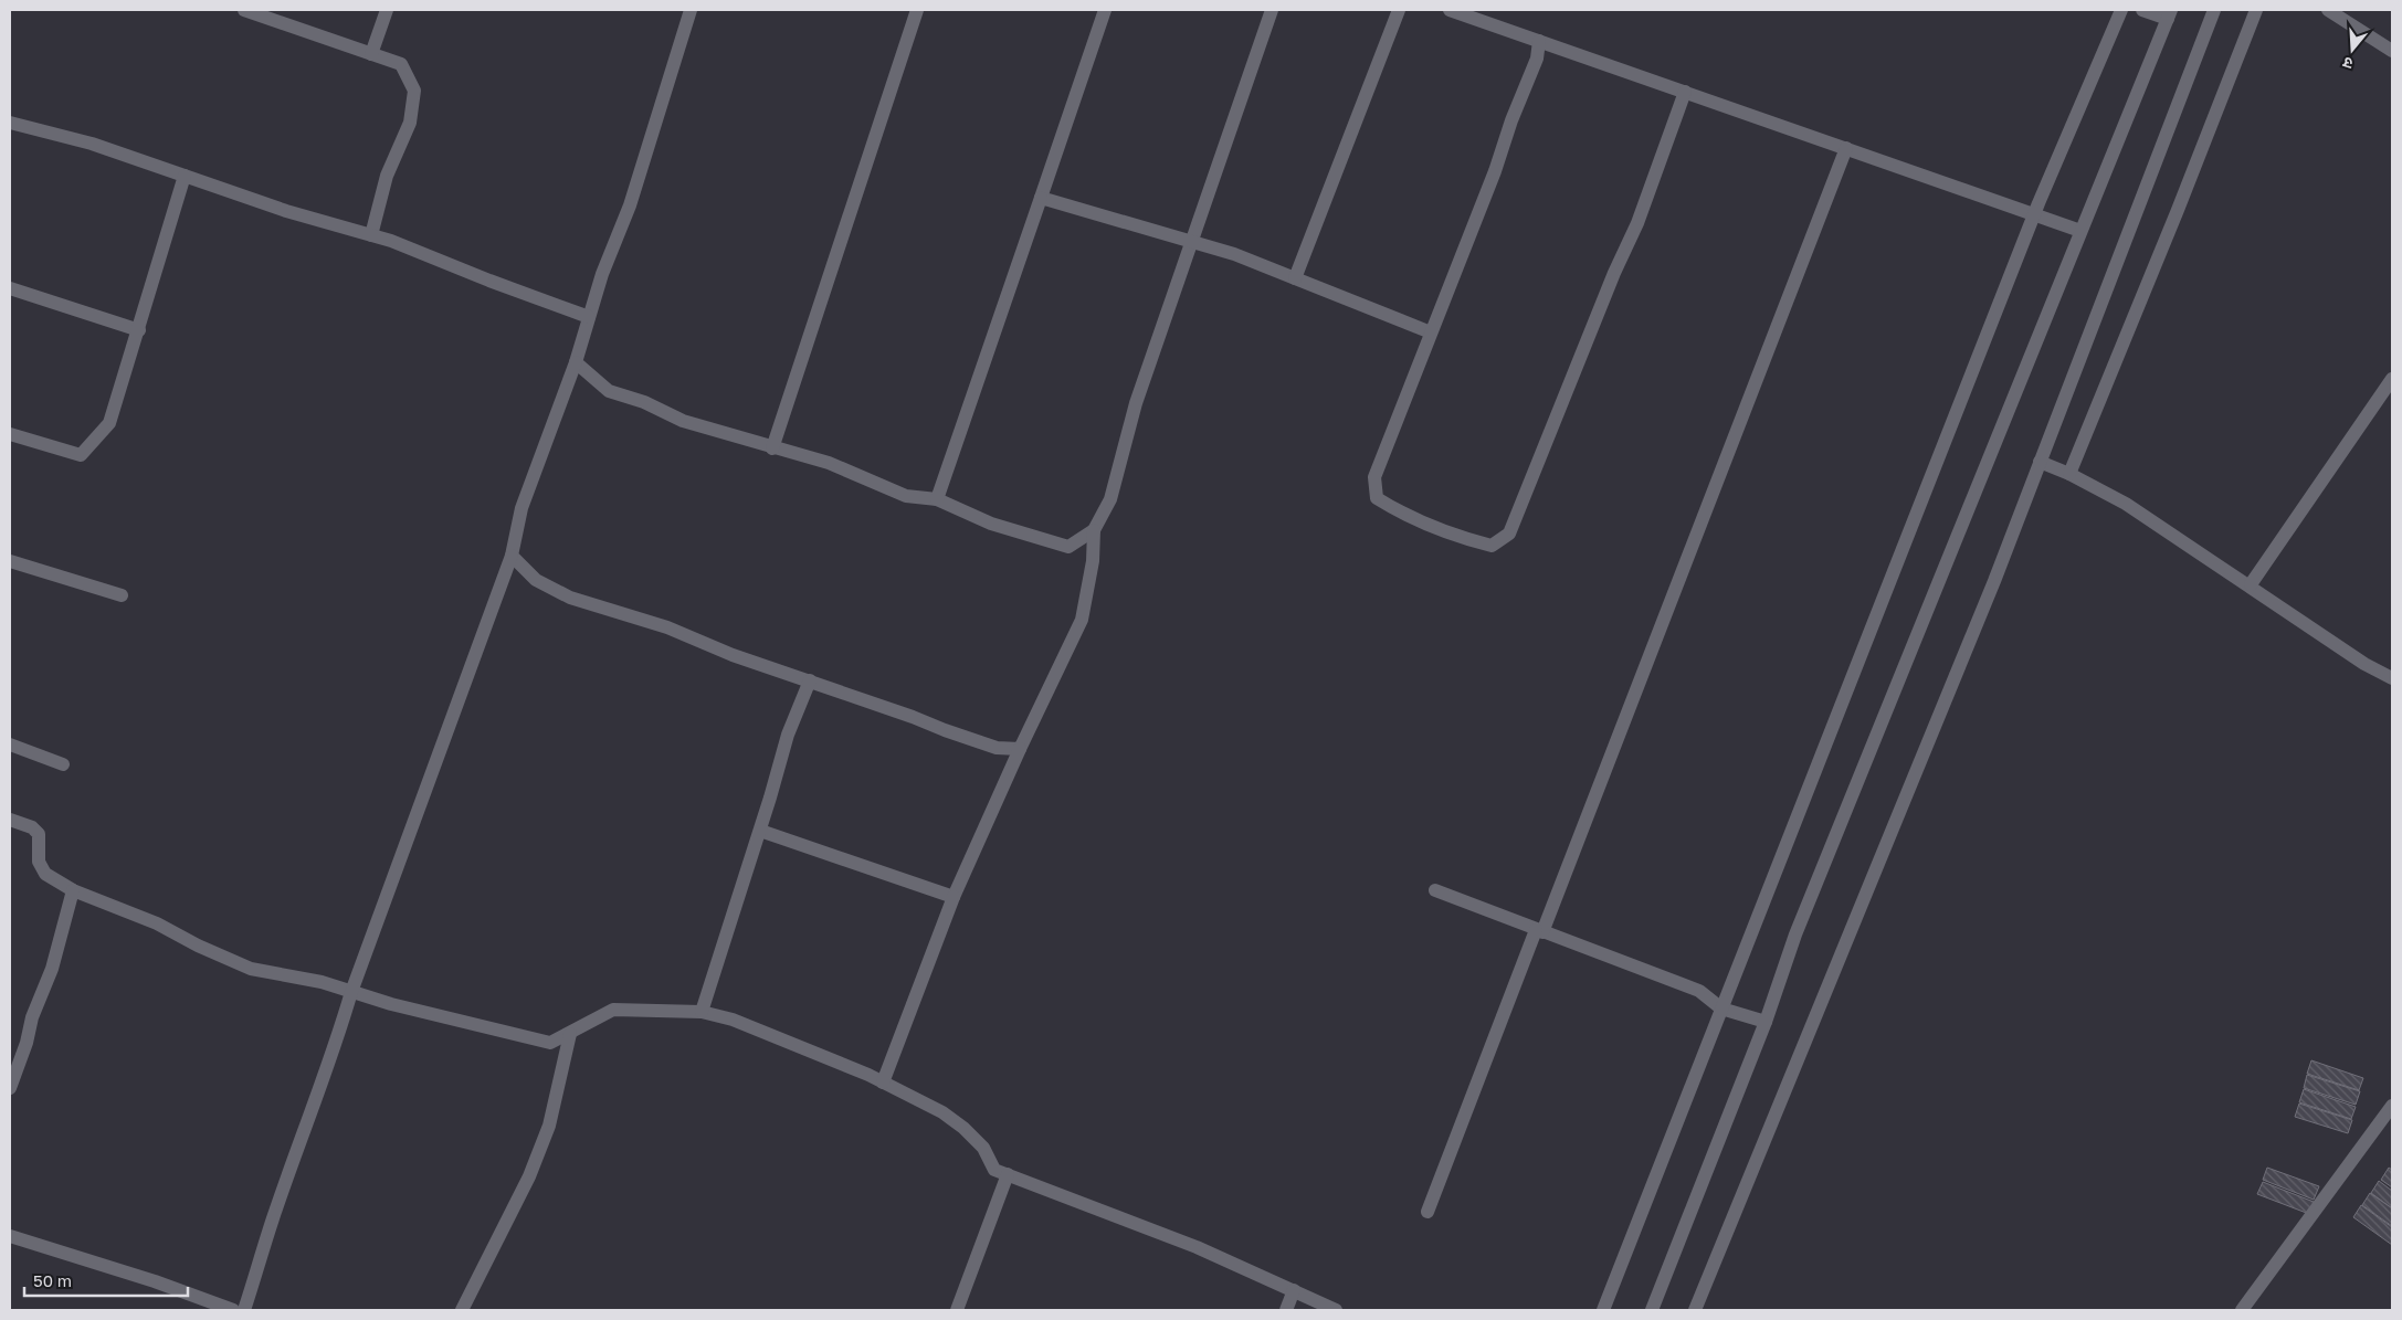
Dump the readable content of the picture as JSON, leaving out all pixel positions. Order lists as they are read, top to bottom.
{
  "scale_bar": "50 m",
  "north": "bottom"
}
